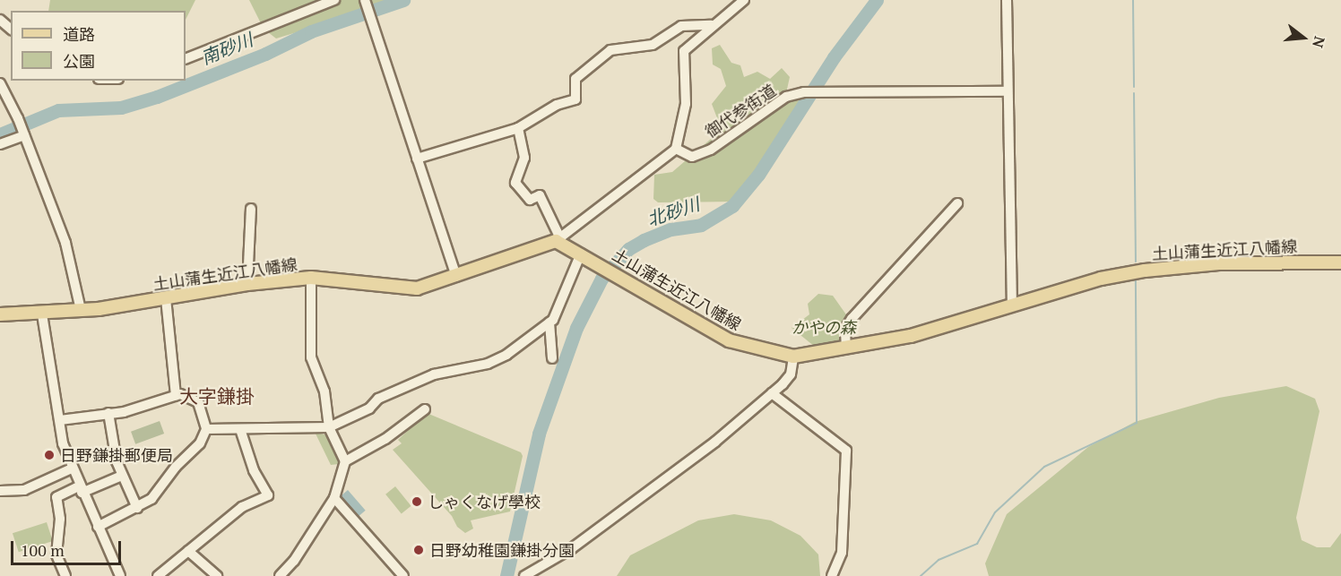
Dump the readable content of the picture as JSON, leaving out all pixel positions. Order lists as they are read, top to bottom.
{
  "streets": {
    "main road": ["土山蒲生近江八幡線"],
    "street": ["御代参街道"]
  },
  "districts": ["大字鎌掛"],
  "water": ["南砂川", "北砂川"],
  "parks": ["かやの森"],
  "places": ["日野鎌掛郵便局", "しゃくなげ學校", "日野幼稚園鎌掛分園"],
  "legend": ["道路", "公園"],
  "scale_bar": "100 m",
  "north": "right"
}
